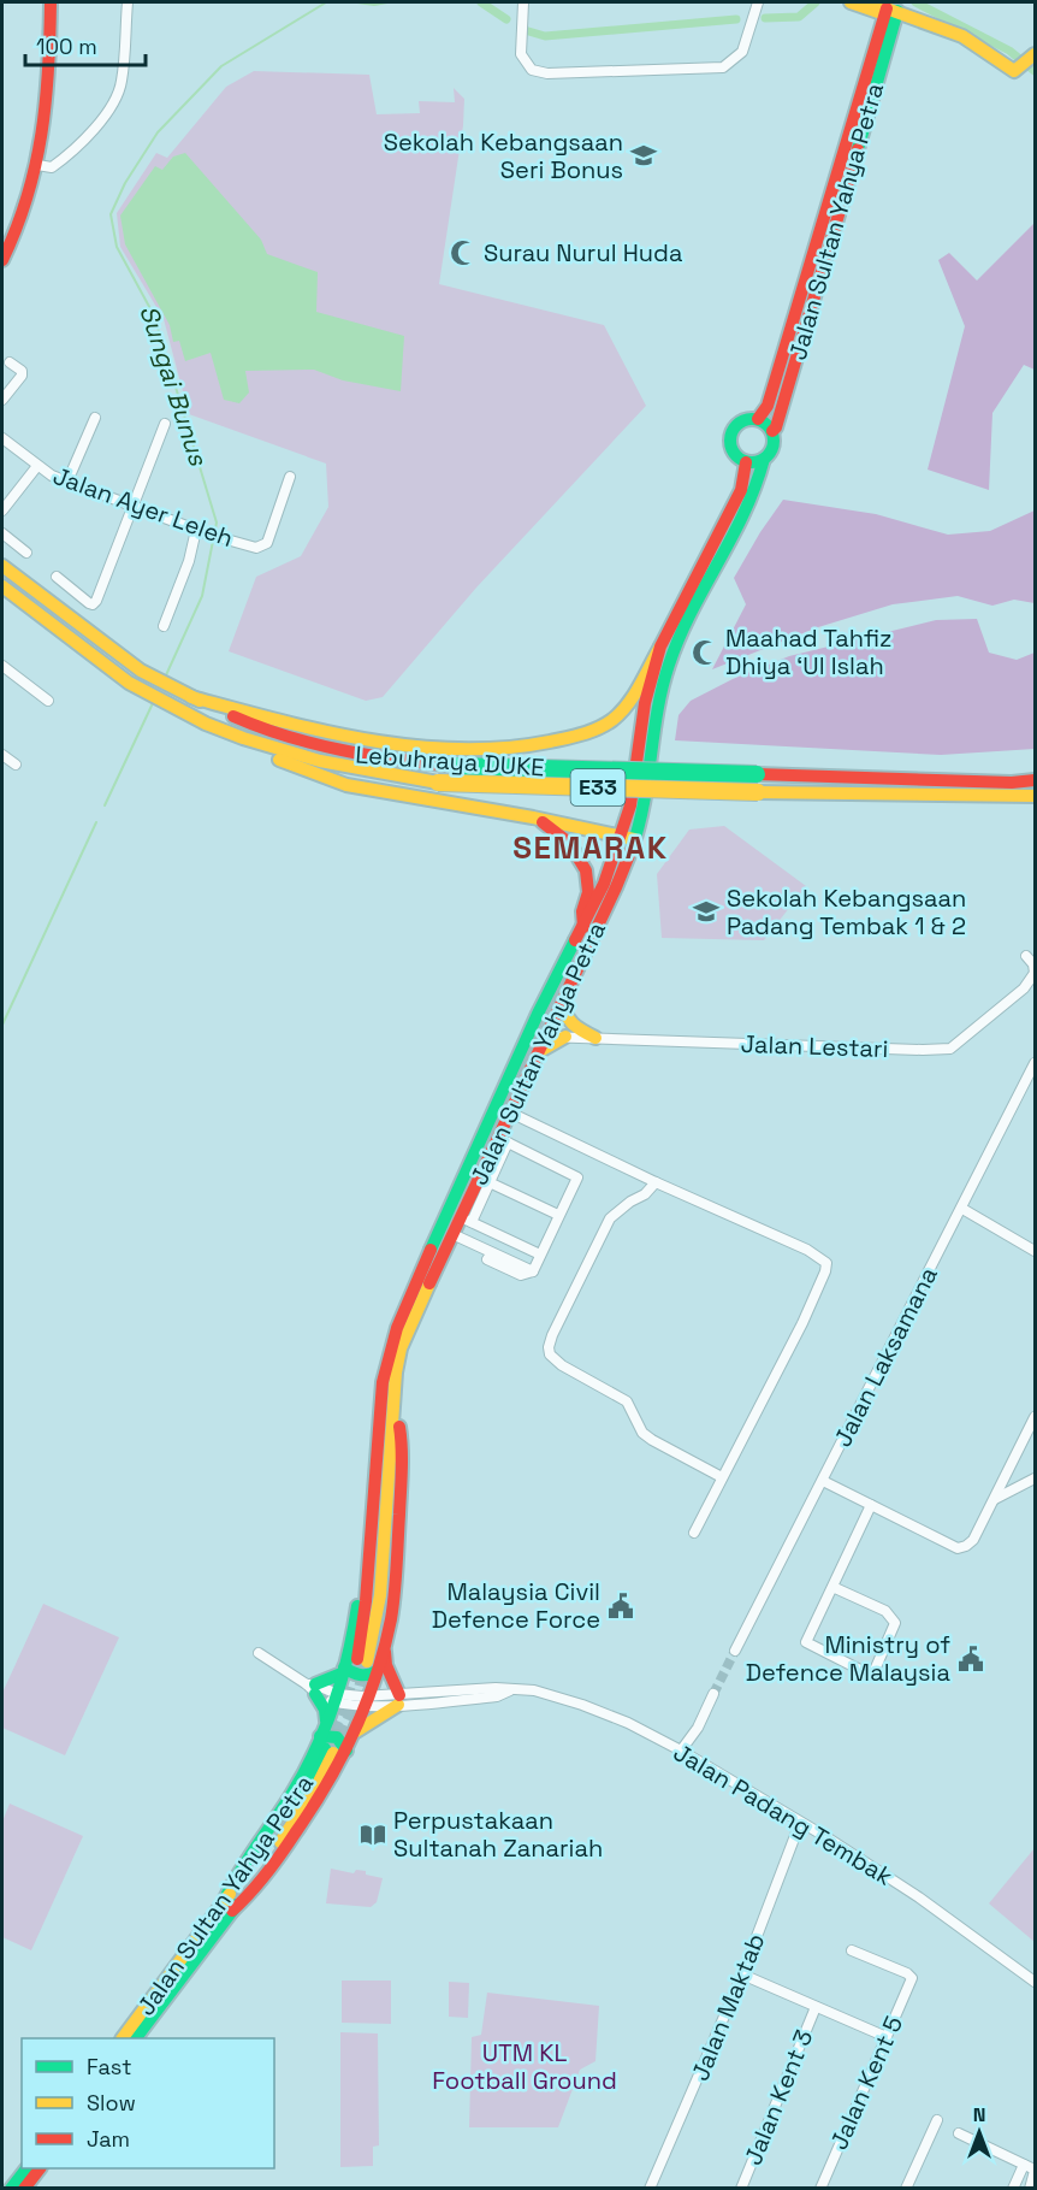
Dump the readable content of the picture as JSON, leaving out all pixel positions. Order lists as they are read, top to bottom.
{
  "streets": {
    "main road": ["Jalan Sultan Yahya Petra", "Lebuhraya DUKE", "E33"],
    "street": [
      "Jalan Ayer Leleh",
      "Jalan Lestari",
      "Jalan Laksamana",
      "Jalan Padang Tembak",
      "Jalan Maktab",
      "Jalan Kent 5",
      "Jalan Kent 3"
    ]
  },
  "crossings": [
    ["Jalan Padang Tembak", "Jalan Maktab"]
  ],
  "districts": ["SEMARAK"],
  "water": ["Sungai Bunus"],
  "parks": ["UTM KL Football Ground"],
  "places": {
    "school or university": ["Sekolah Kebangsaan Seri Bonus", "Sekolah Kebangsaan Padang Tembak 1 & 2"],
    "mosque": ["Surau Nurul Huda", "Maahad Tahfiz Dhiya ‘Ul Islah"],
    "public building": ["Malaysia Civil Defence Force", "Ministry of Defence Malaysia"],
    "library": ["Perpustakaan Sultanah Zanariah"]
  },
  "legend": ["Fast", "Slow", "Jam"],
  "scale_bar": "100 m",
  "north": "top"
}
